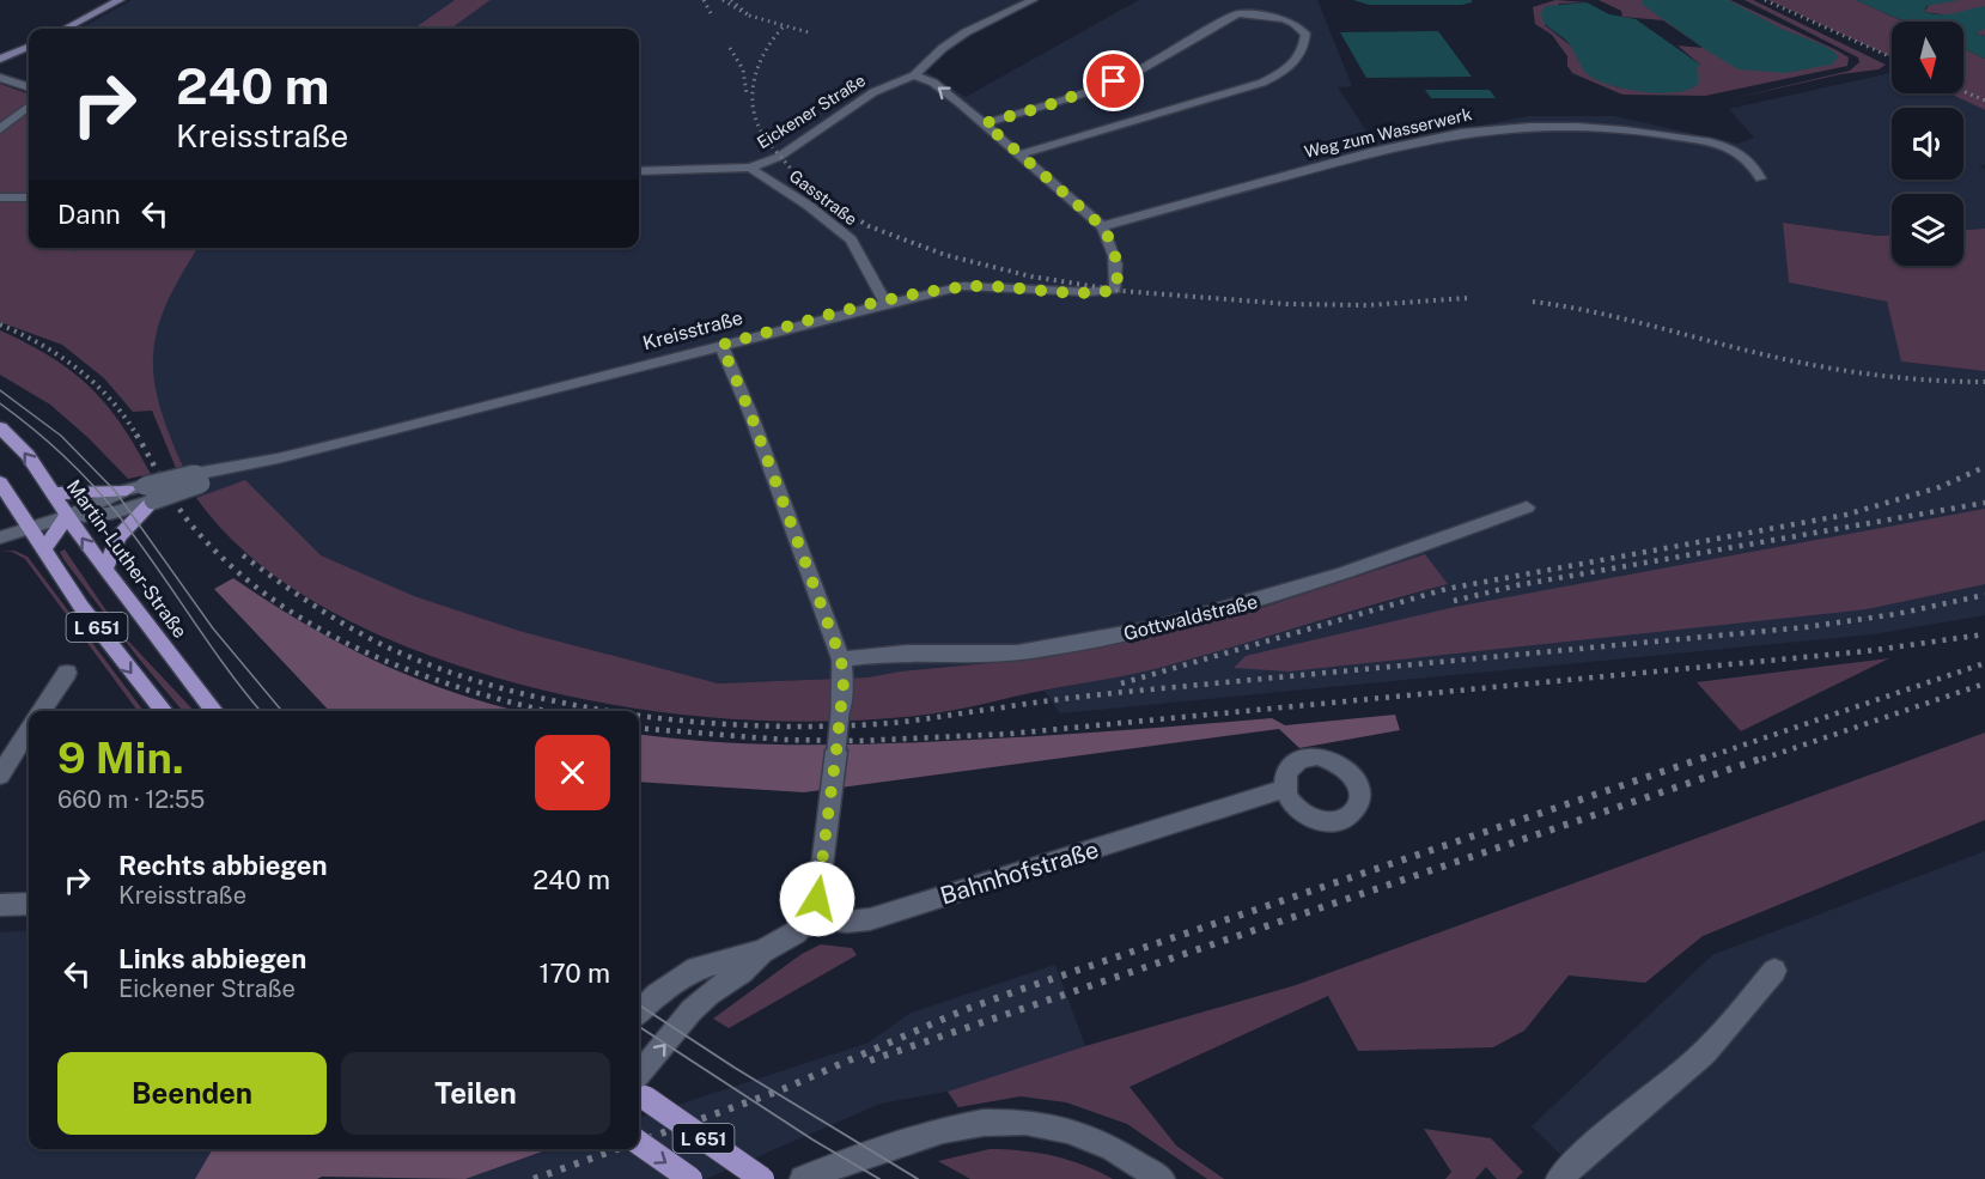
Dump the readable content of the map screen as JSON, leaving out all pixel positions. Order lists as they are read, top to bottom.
{
  "streets": {
    "main road": ["Martin-Luther-Straße", "L 651"],
    "street": [
      "Eickener Straße",
      "Weg zum Wasserwerk",
      "Gasstraße",
      "Kreisstraße",
      "Gottwaldstraße",
      "Bahnhofstraße"
    ]
  },
  "crossings": [
    ["Eickener Straße", "Gasstraße"],
    ["Weg zum Wasserwerk", "Kreisstraße"],
    ["Gasstraße", "Kreisstraße"],
    ["Kreisstraße", "Martin-Luther-Straße"],
    ["Kreisstraße", "L 651"]
  ],
  "north": "bottom",
  "page": {
    "turn": ["240 m", "Kreisstraße"],
    "then": "Dann",
    "heading": ["9 Min.", "660 m · 12:55"],
    "list": [
      {
        "name": "Rechts abbiegen",
        "note": "Kreisstraße",
        "value": "240 m"
      },
      {
        "name": "Links abbiegen",
        "note": "Eickener Straße",
        "value": "170 m"
      }
    ],
    "buttons": ["Beenden", "Teilen"]
  }
}
